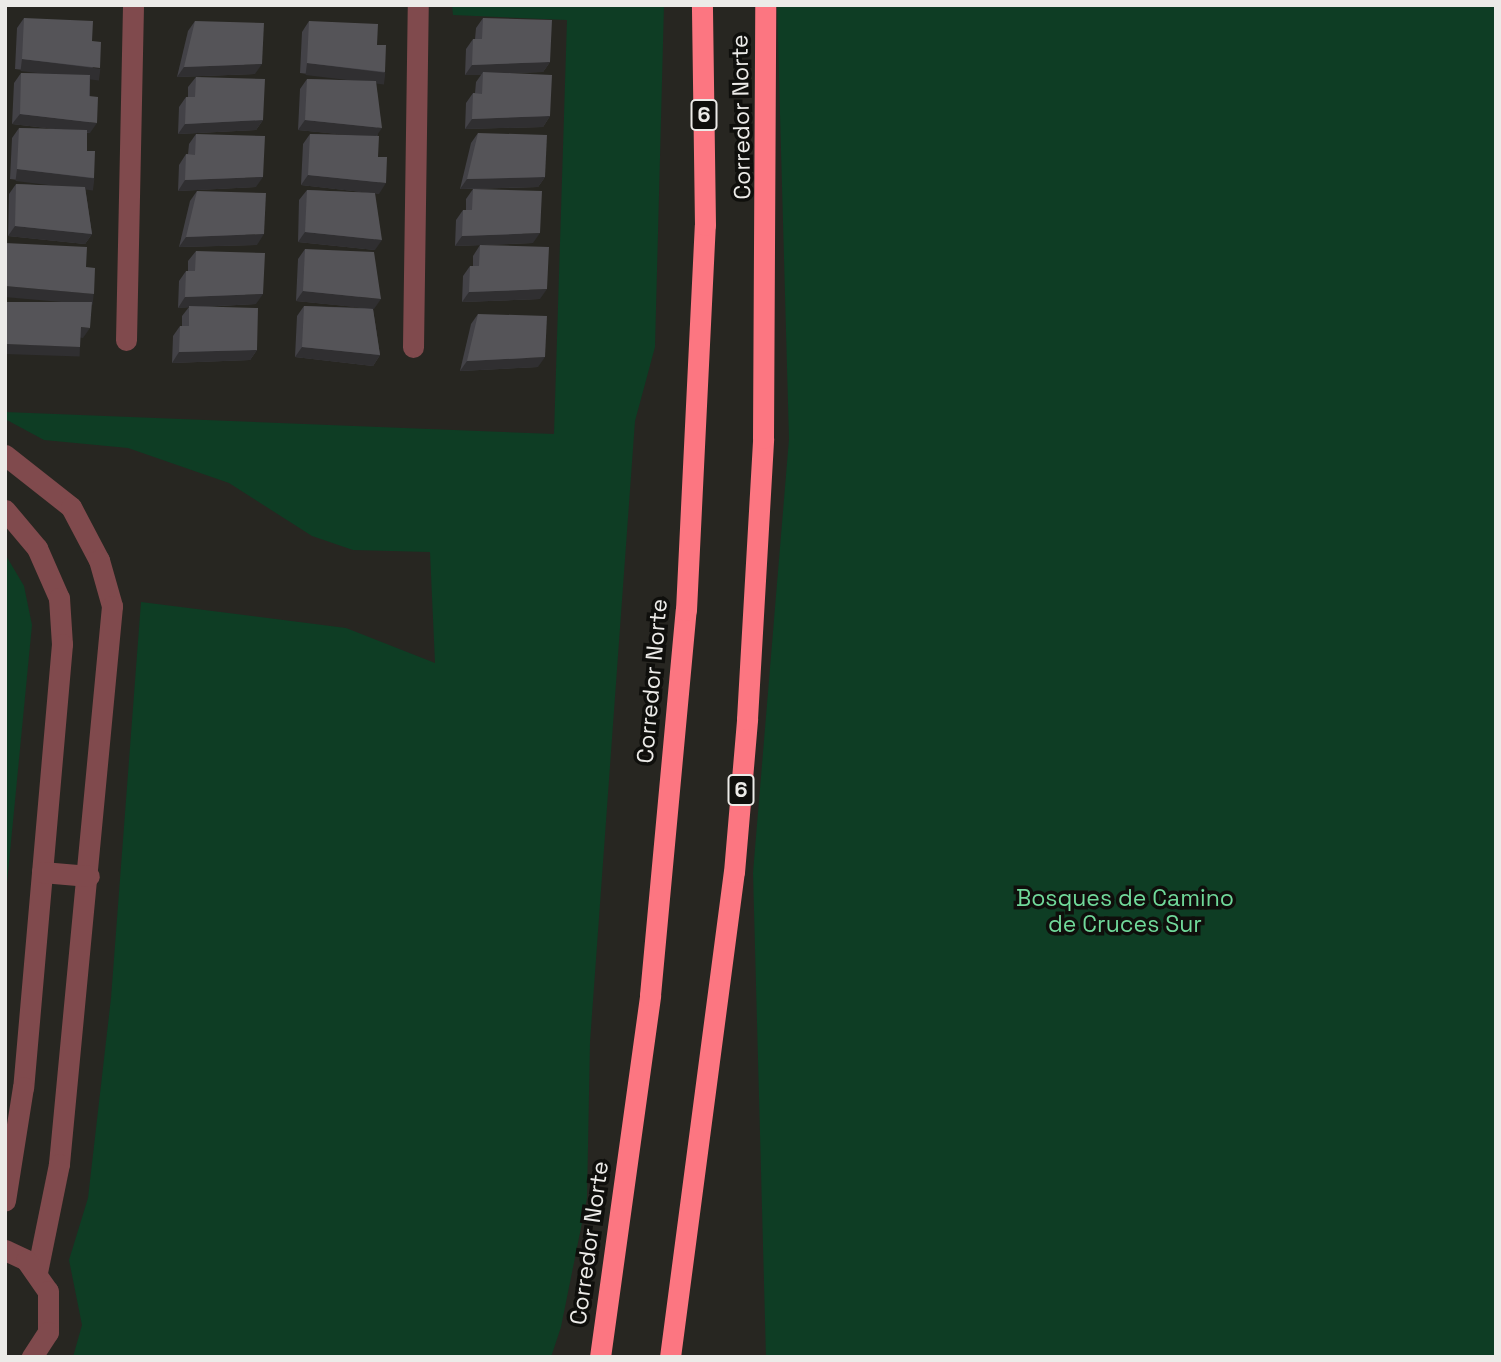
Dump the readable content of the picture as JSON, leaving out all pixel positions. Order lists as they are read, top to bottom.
{
  "streets": {
    "highway": ["6", "Corredor Norte"]
  },
  "parks": ["Bosques de Camino de Cruces Sur"]
}
